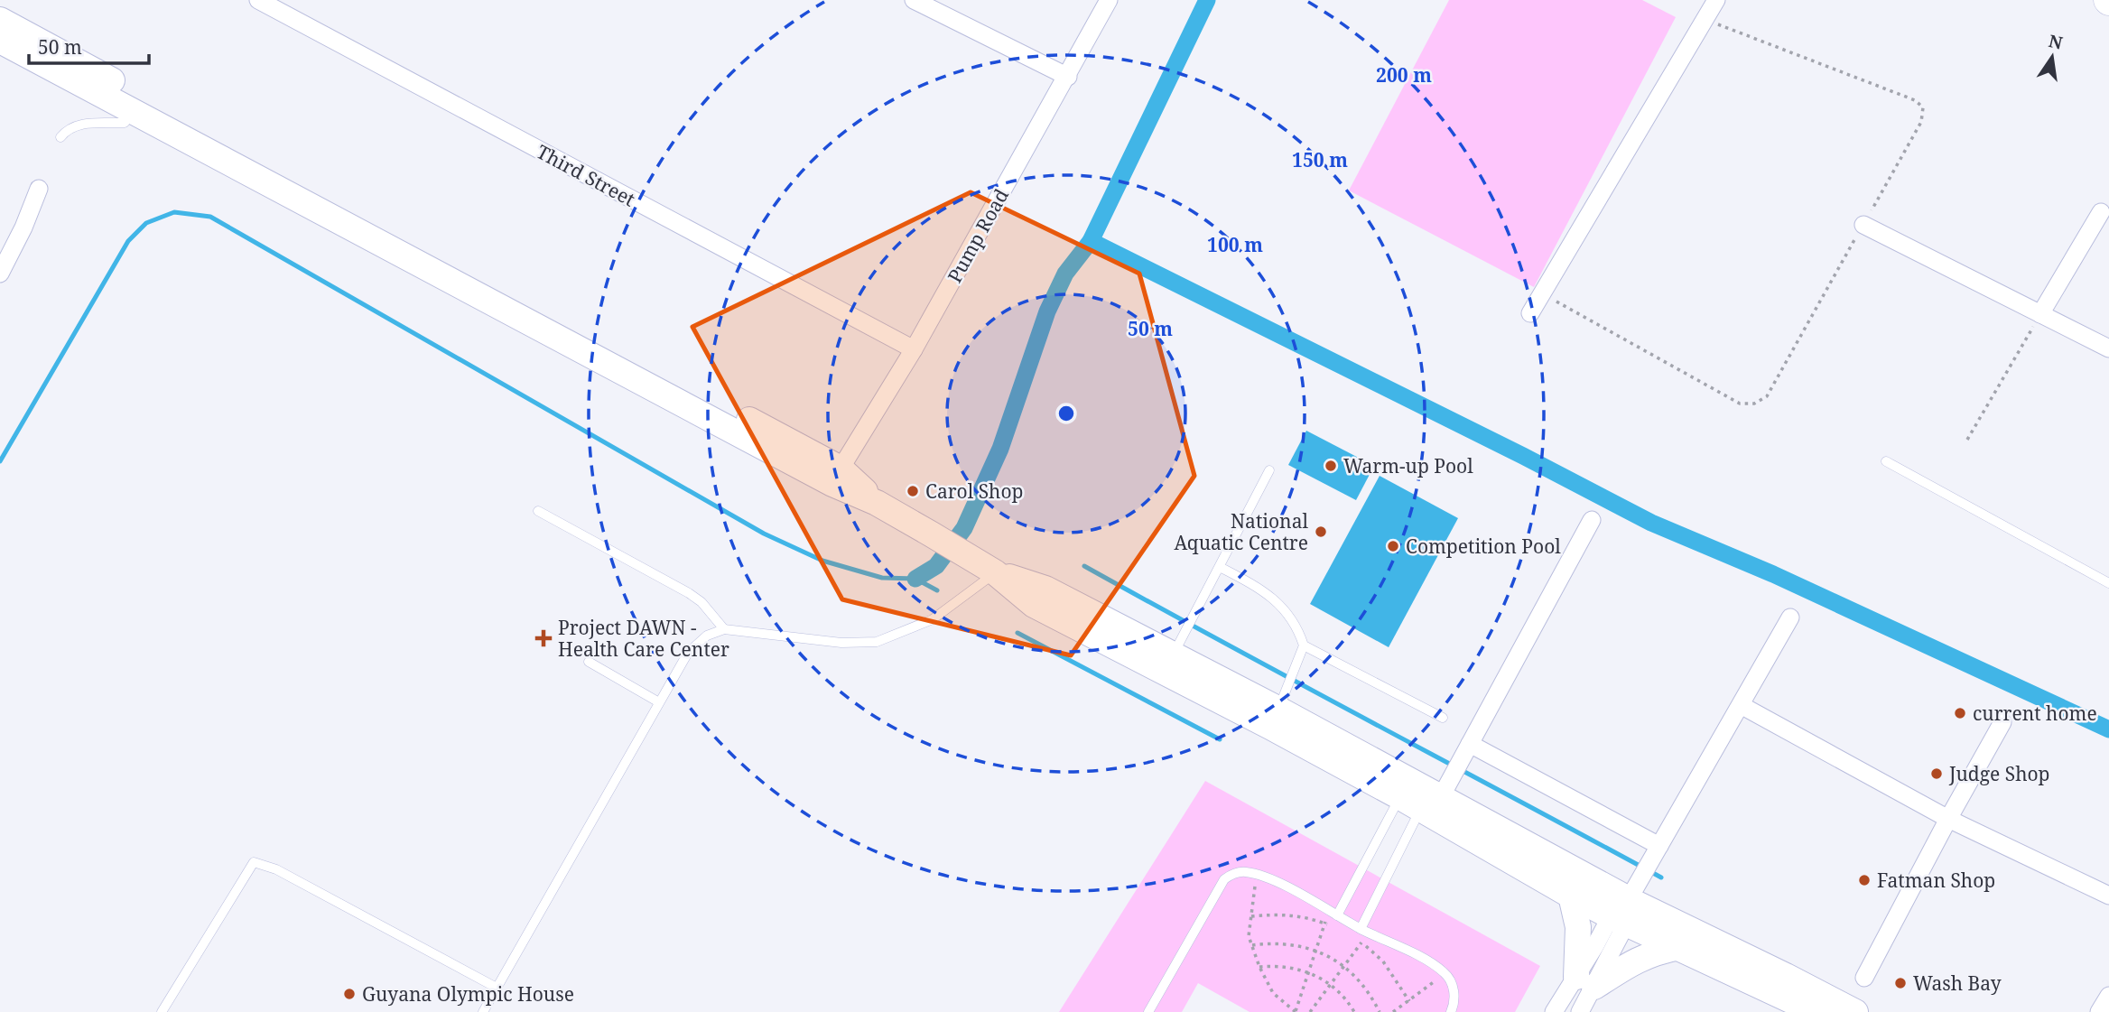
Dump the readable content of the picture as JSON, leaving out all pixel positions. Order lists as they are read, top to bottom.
{
  "streets": {
    "street": ["Third Street", "Pump Road"]
  },
  "crossings": [
    ["Third Street", "Pump Road"]
  ],
  "places": {
    "other": [
      "Warm-up Pool",
      "Carol Shop",
      "National Aquatic Centre",
      "Competition Pool",
      "current home",
      "Judge Shop",
      "Fatman Shop",
      "Wash Bay",
      "Guyana Olympic House"
    ],
    "health": ["Project DAWN - Health Care Center"]
  },
  "scale_bar": "50 m",
  "north": "top",
  "rings": [
    "200 m",
    "150 m",
    "100 m",
    "50 m"
  ]
}
